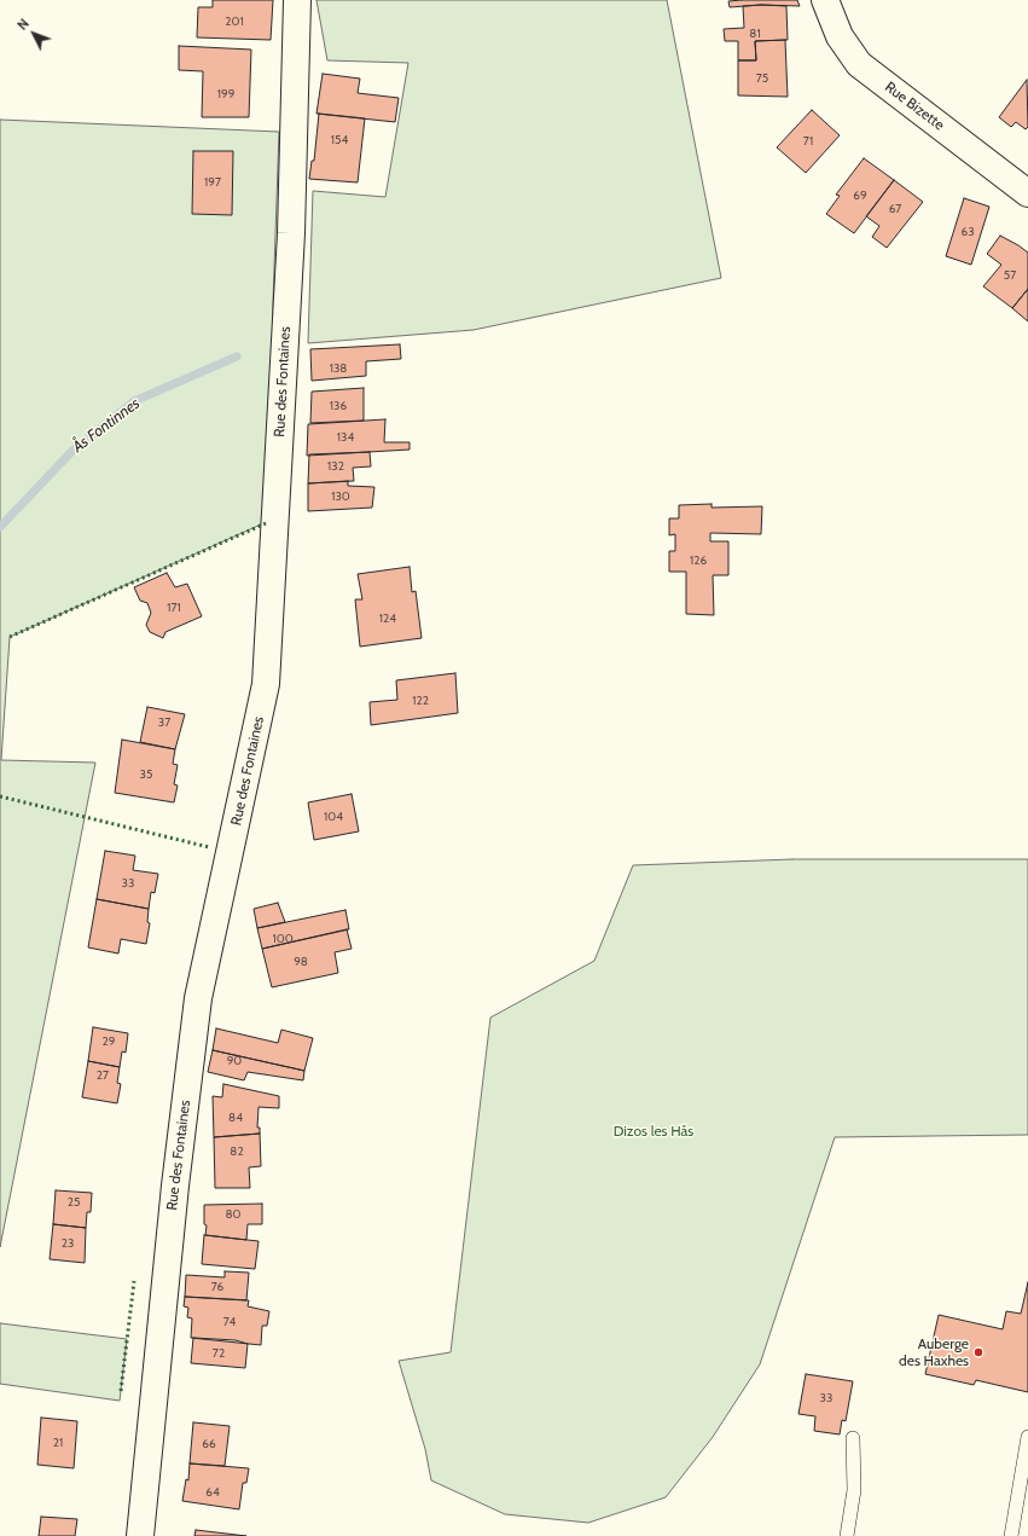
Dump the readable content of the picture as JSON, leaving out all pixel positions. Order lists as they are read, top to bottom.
{
  "streets": {
    "street": ["Rue Bizette", "Rue des Fontaines"]
  },
  "water": ["Ås Fontinnes"],
  "parks": ["Dizos les Hås"],
  "places": ["Auberge des Haxhes"],
  "house_numbers": [
    "201",
    "81",
    "75",
    "199",
    "154",
    "71",
    "197",
    "69",
    "67",
    "63",
    "57",
    "138",
    "136",
    "134",
    "132",
    "130",
    "126",
    "171",
    "124",
    "122",
    "37",
    "35",
    "104",
    "33",
    "100",
    "98",
    "29",
    "90",
    "27",
    "84",
    "82",
    "25",
    "80",
    "23",
    "76",
    "74",
    "72",
    "33",
    "21",
    "66",
    "64"
  ],
  "north": "top left"
}
